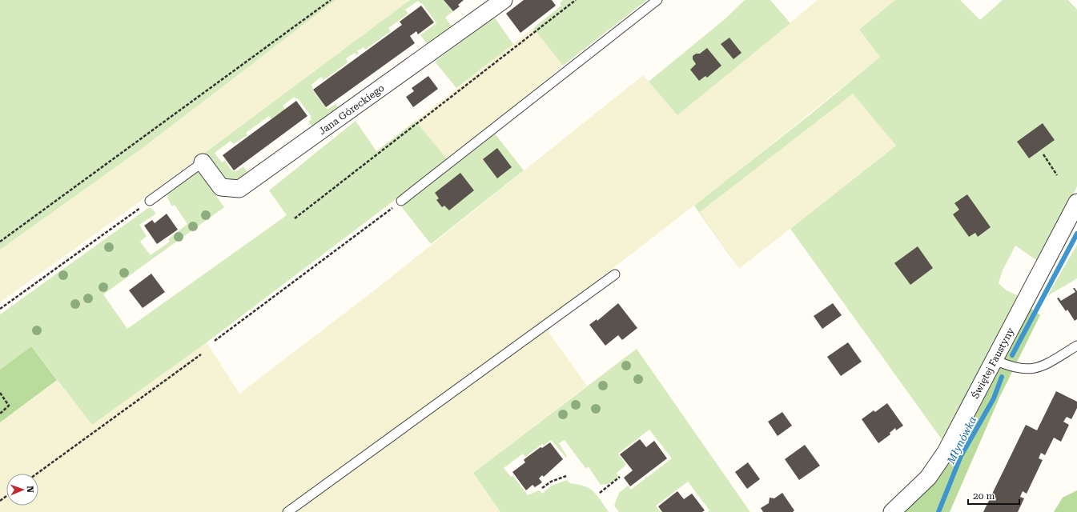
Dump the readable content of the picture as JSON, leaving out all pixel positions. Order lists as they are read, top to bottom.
{
  "streets": {
    "street": ["Jana Góreckiego", "Świętej Faustyny"]
  },
  "water": ["Młynówka"],
  "scale_bar": "20 m",
  "north": "right"
}
